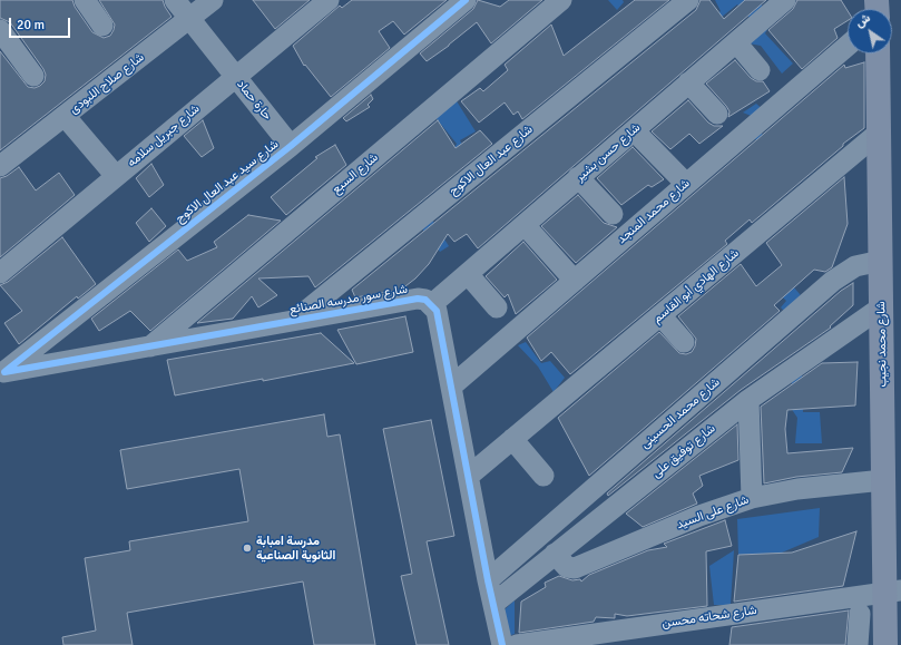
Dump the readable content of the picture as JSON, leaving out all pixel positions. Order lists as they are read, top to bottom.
{
  "streets": {
    "main road": ["شارع محمد نجيب"],
    "street": [
      "شارع صلاح اللبودى",
      "حارة حماد",
      "شارع جبريل سلامه",
      "شارع حسن بشير",
      "شارع عبد العال الاكوح",
      "شارع السبع",
      "شارع سيد عبد العال الاكوح",
      "شارع محمد المنجد",
      "شارع الهادي أبو القاسم",
      "شارع سور مدرسه الصنائع",
      "شارع محمد الحسينى",
      "شارع توفيق على",
      "شارع على السيد",
      "شارع شحاته محسن"
    ]
  },
  "crossings": [
    ["شارع صلاح اللبودى", "حارة حماد"],
    ["حارة حماد", "شارع جبريل سلامه"],
    ["حارة حماد", "شارع سيد عبد العال الاكوح"],
    ["شارع حسن بشير", "شارع سور مدرسه الصنائع"],
    ["شارع عبد العال الاكوح", "شارع سور مدرسه الصنائع"],
    ["شارع السبع", "شارع سور مدرسه الصنائع"],
    ["شارع سيد عبد العال الاكوح", "شارع سور مدرسه الصنائع"],
    ["شارع الهادي أبو القاسم", "شارع محمد نجيب"],
    ["شارع محمد نجيب", "شارع محمد الحسينى"],
    ["شارع محمد نجيب", "شارع توفيق على"],
    ["شارع محمد نجيب", "شارع على السيد"],
    ["شارع محمد نجيب", "شارع شحاته محسن"],
    ["شارع توفيق على", "شارع على السيد"]
  ],
  "places": ["مدرسة امبابة الثانوية الصناعية"],
  "scale_bar": "20 m",
  "north": "top left"
}
